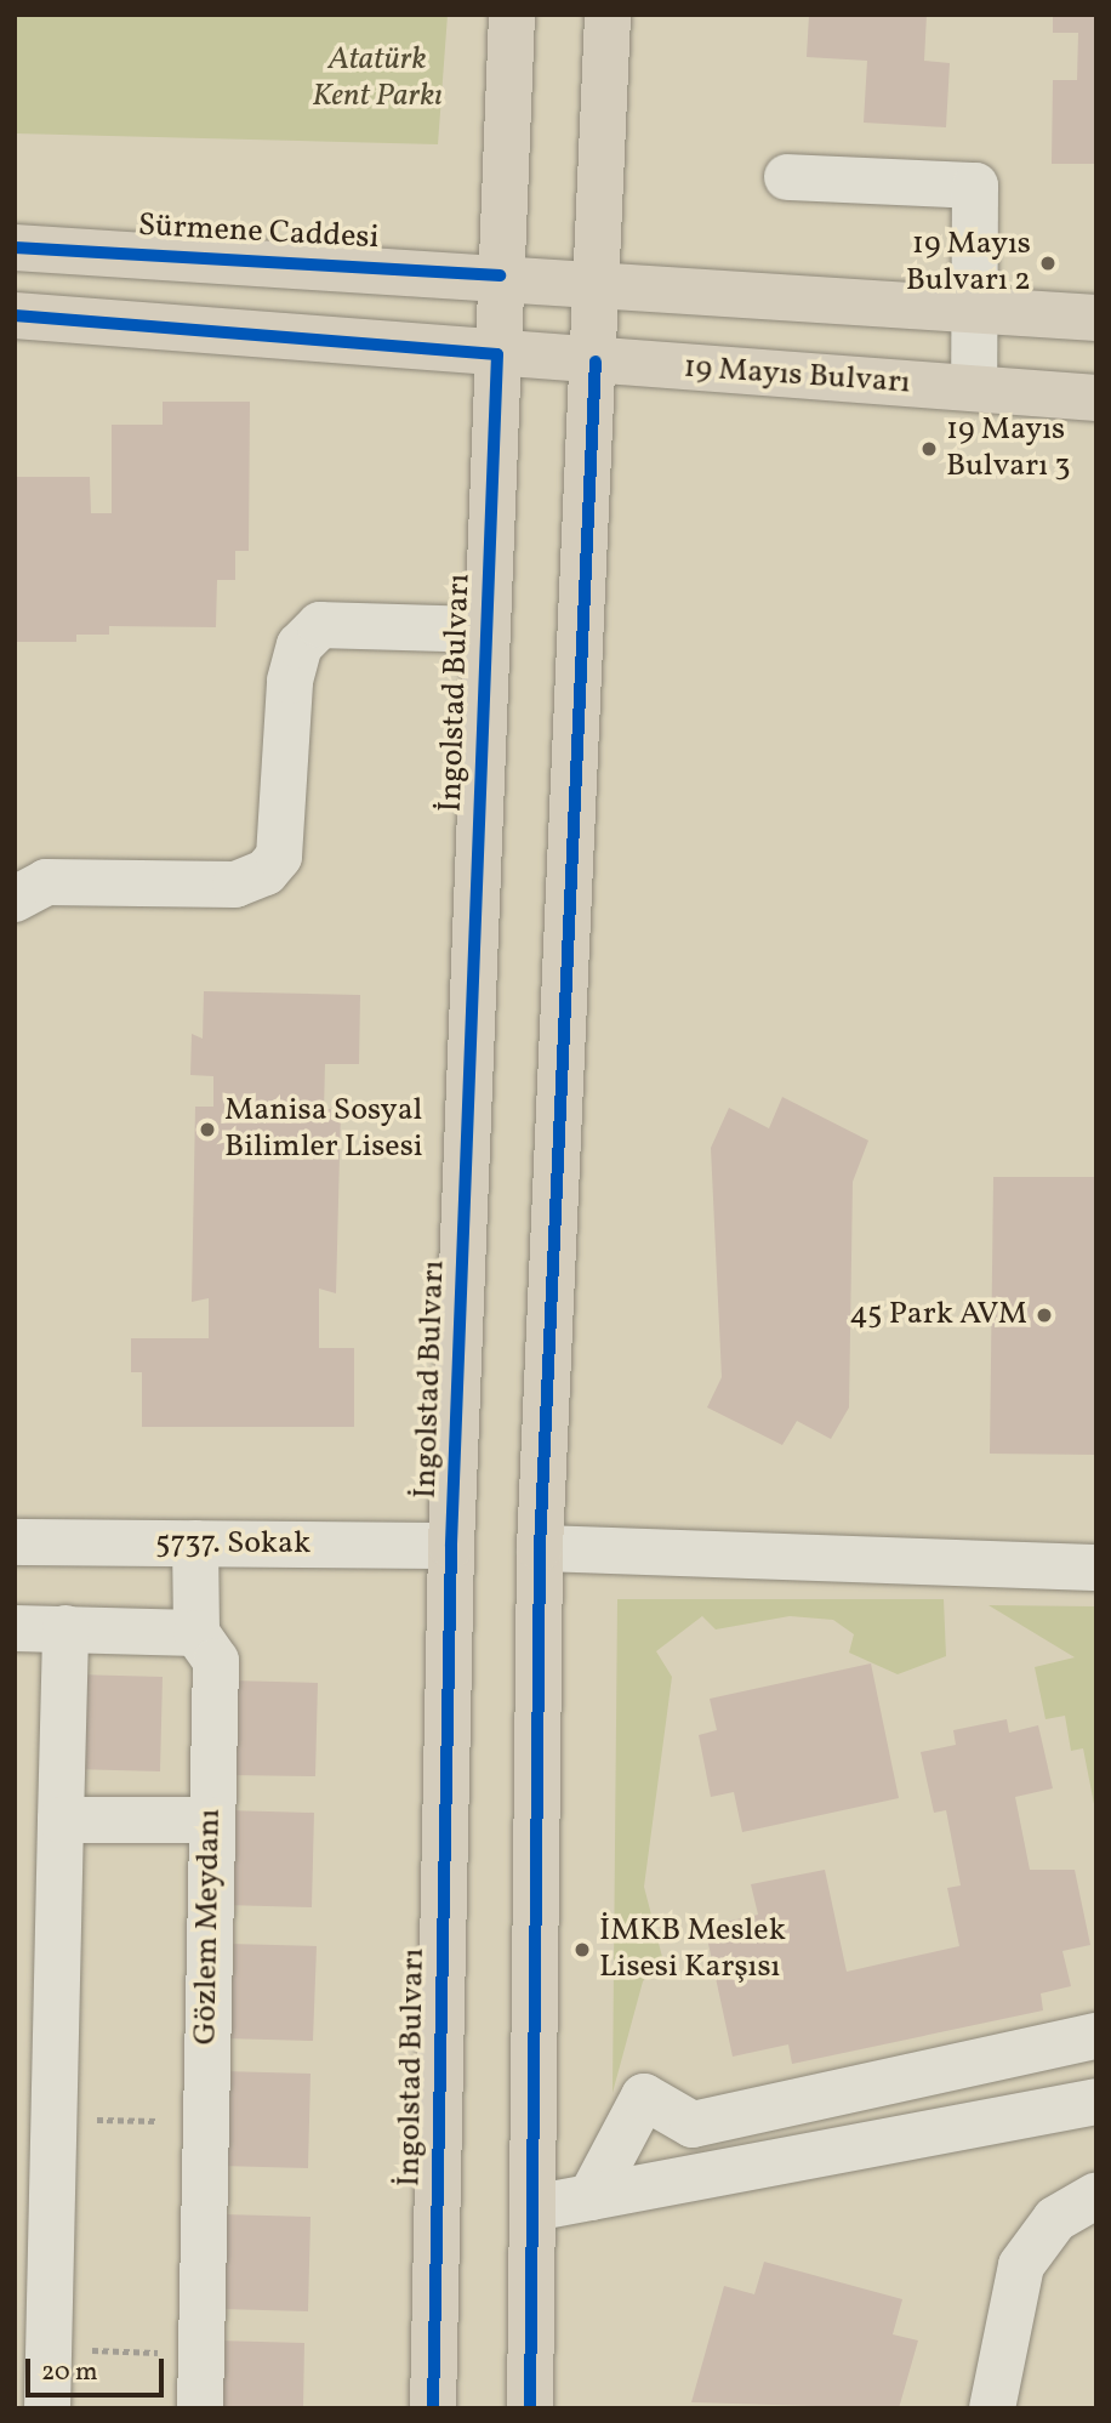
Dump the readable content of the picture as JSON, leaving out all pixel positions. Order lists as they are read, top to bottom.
{
  "streets": {
    "main road": ["Sürmene Caddesi", "19 Mayıs Bulvarı", "İngolstad Bulvarı"],
    "street": ["5737. Sokak", "Gözlem Meydanı"]
  },
  "crossings": [
    ["Sürmene Caddesi", "İngolstad Bulvarı"],
    ["19 Mayıs Bulvarı", "İngolstad Bulvarı"],
    ["İngolstad Bulvarı", "5737. Sokak"]
  ],
  "parks": ["Atatürk Kent Parkı"],
  "places": [
    "19 Mayıs Bulvarı 2",
    "19 Mayıs Bulvarı 3",
    "Manisa Sosyal Bilimler Lisesi",
    "45 Park AVM",
    "İMKB Meslek Lisesi Karşısı"
  ],
  "scale_bar": "20 m"
}
